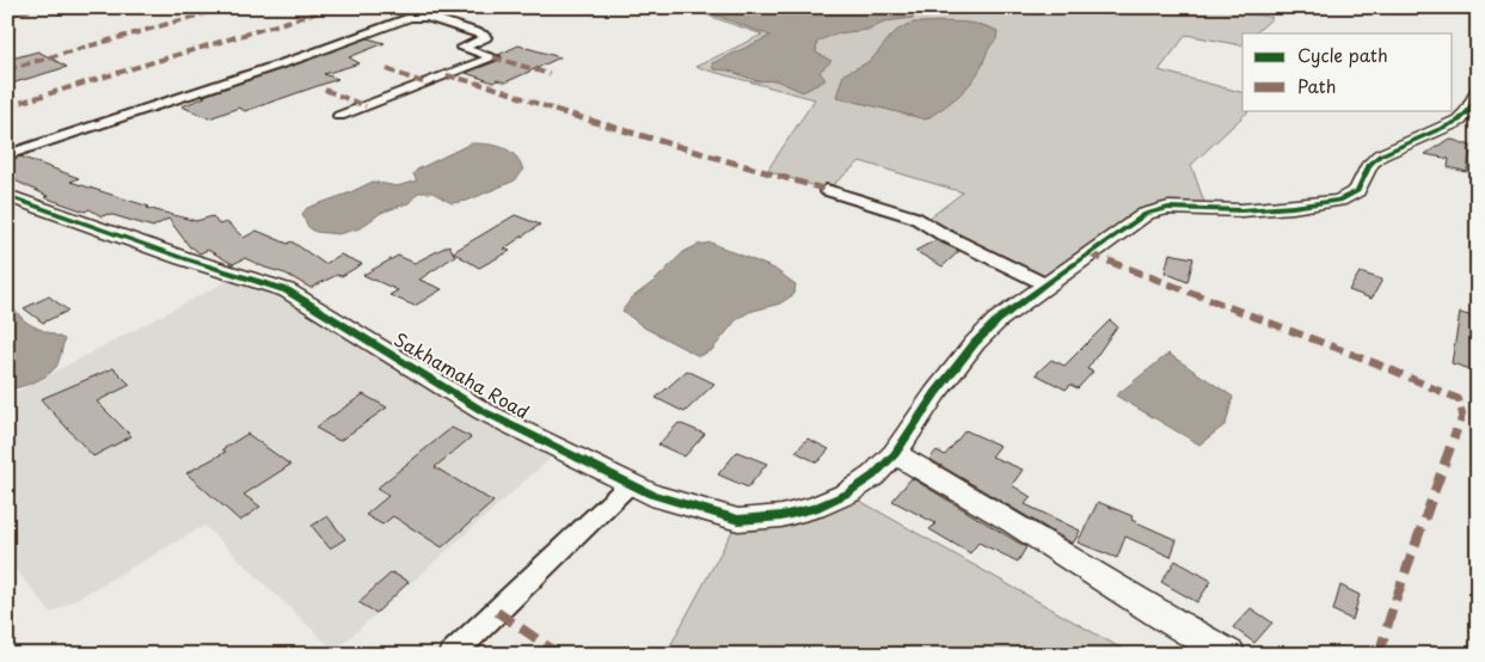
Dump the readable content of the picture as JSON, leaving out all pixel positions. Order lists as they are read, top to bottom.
{
  "streets": {
    "street": ["Sakhamaha Road"]
  },
  "legend": ["Cycle path", "Path"]
}
